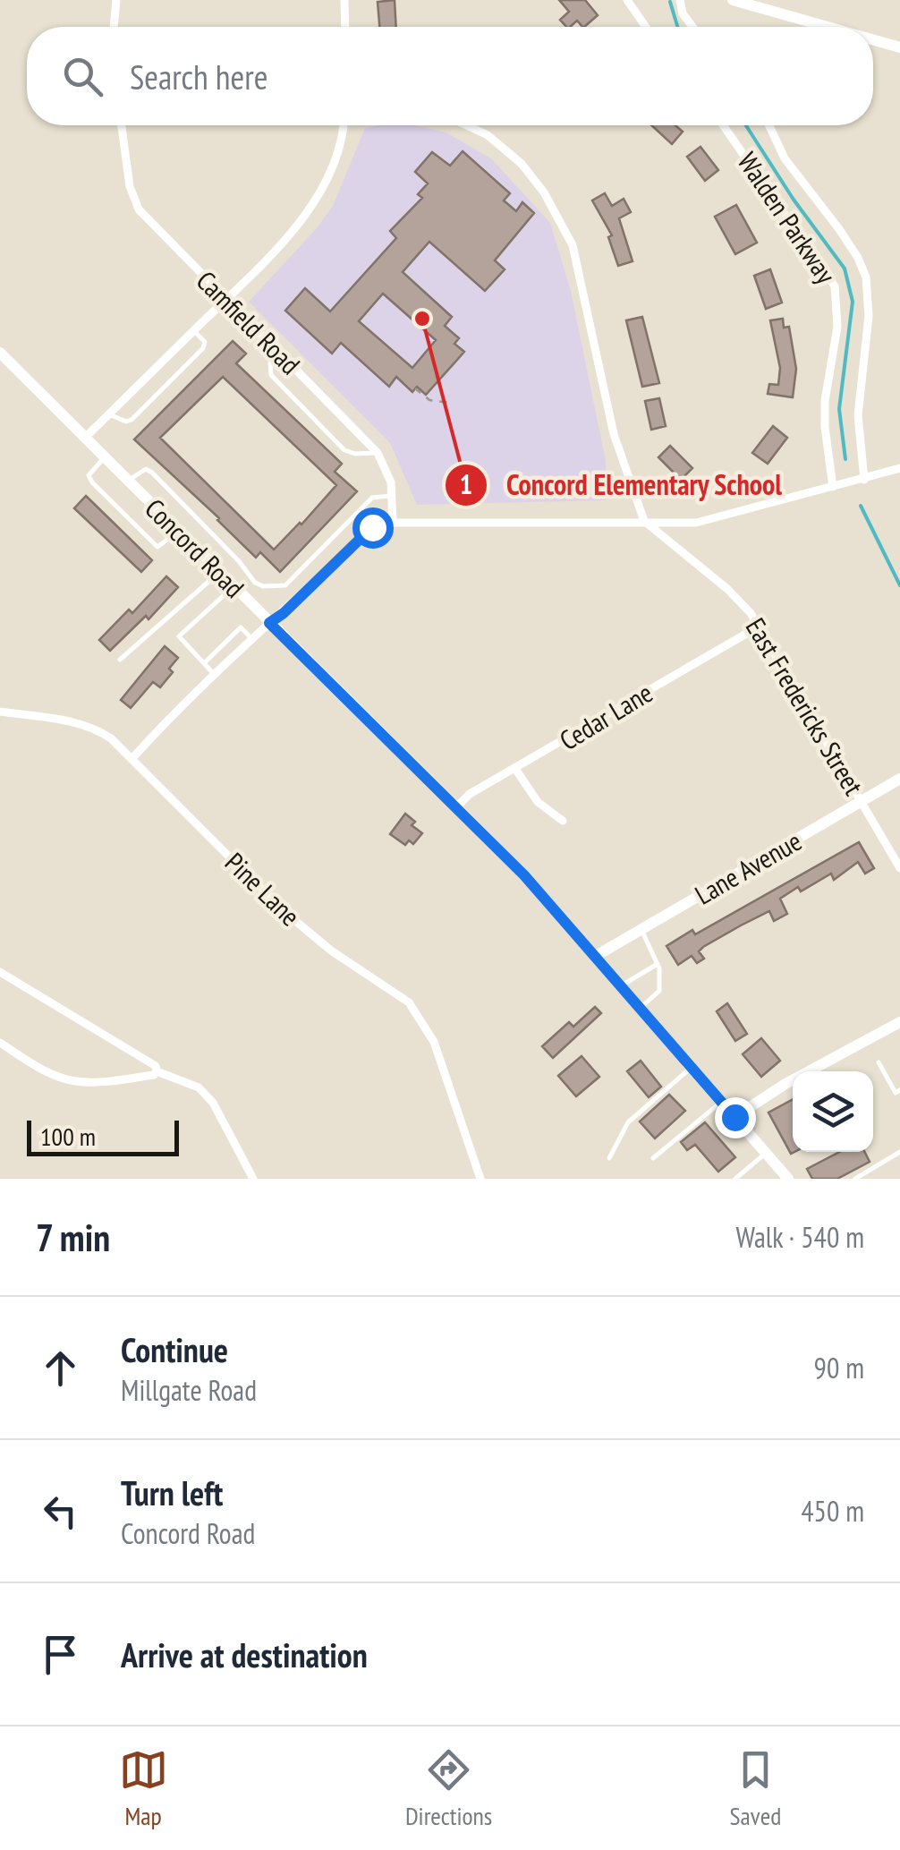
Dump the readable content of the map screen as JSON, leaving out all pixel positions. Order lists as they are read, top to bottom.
{
  "streets": {
    "street": [
      "Walden Parkway",
      "Camfield Road",
      "Concord Road",
      "East Fredericks Street",
      "Cedar Lane",
      "Lane Avenue",
      "Pine Lane"
    ]
  },
  "crossings": [
    ["Concord Road", "Cedar Lane"],
    ["Concord Road", "Lane Avenue"],
    ["East Fredericks Street", "Cedar Lane"],
    ["East Fredericks Street", "Lane Avenue"]
  ],
  "places": ["Concord Elementary School"],
  "scale_bar": "100 m",
  "page": {
    "search": "Search here",
    "scale": "100 m",
    "heading": ["7 min", "Walk · 540 m"],
    "list": [
      ["Continue", "Millgate Road", "90 m"],
      ["Turn left", "Concord Road", "450 m"],
      "Arrive at destination"
    ],
    "nav": ["Map", "Directions", "Saved"]
  }
}
